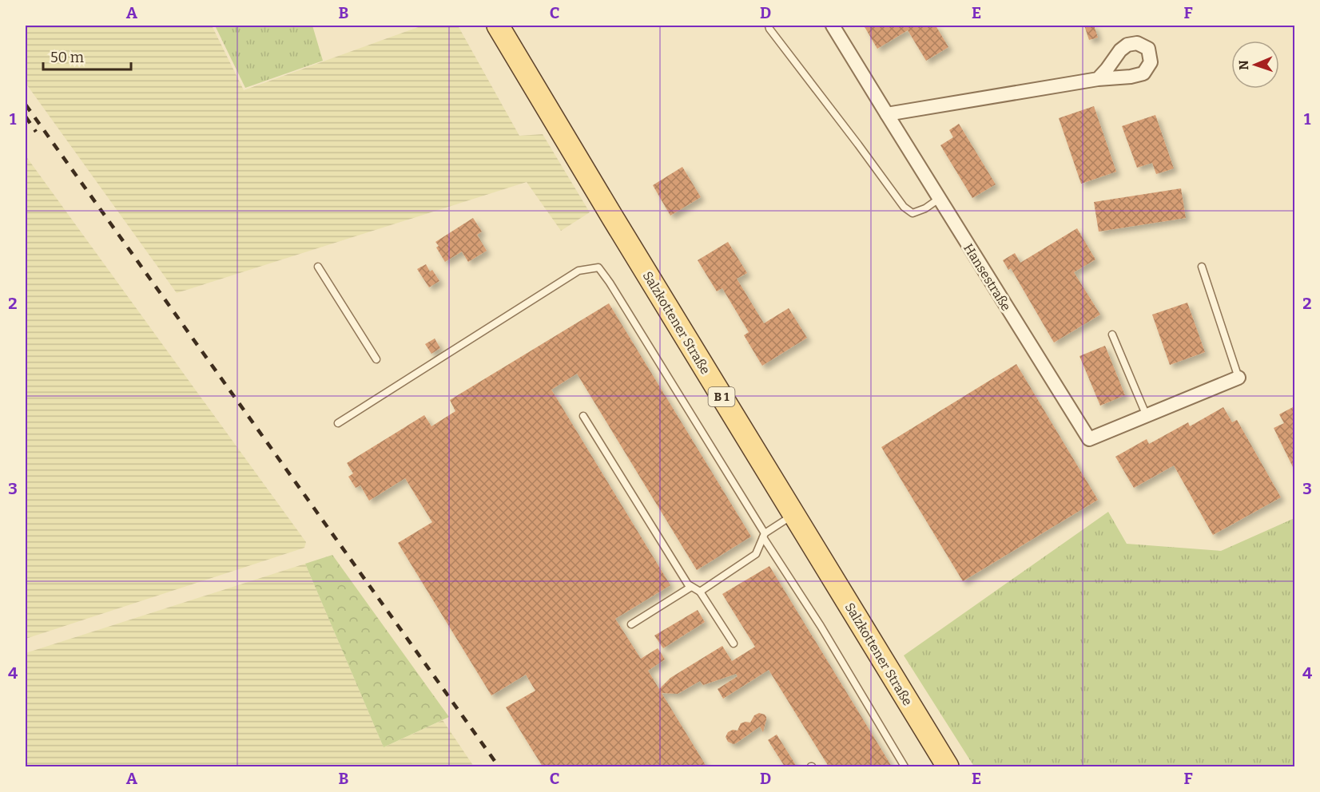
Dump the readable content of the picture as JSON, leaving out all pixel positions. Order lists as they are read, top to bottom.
{
  "streets": {
    "main road": ["Salzkottener Straße", "B 1"],
    "street": ["Hansestraße"]
  },
  "scale_bar": "50 m",
  "north": "left",
  "grid": {
    "columns": [
      "A",
      "B",
      "C",
      "D",
      "E",
      "F"
    ],
    "rows": [
      "1",
      "2",
      "3",
      "4"
    ]
  }
}
